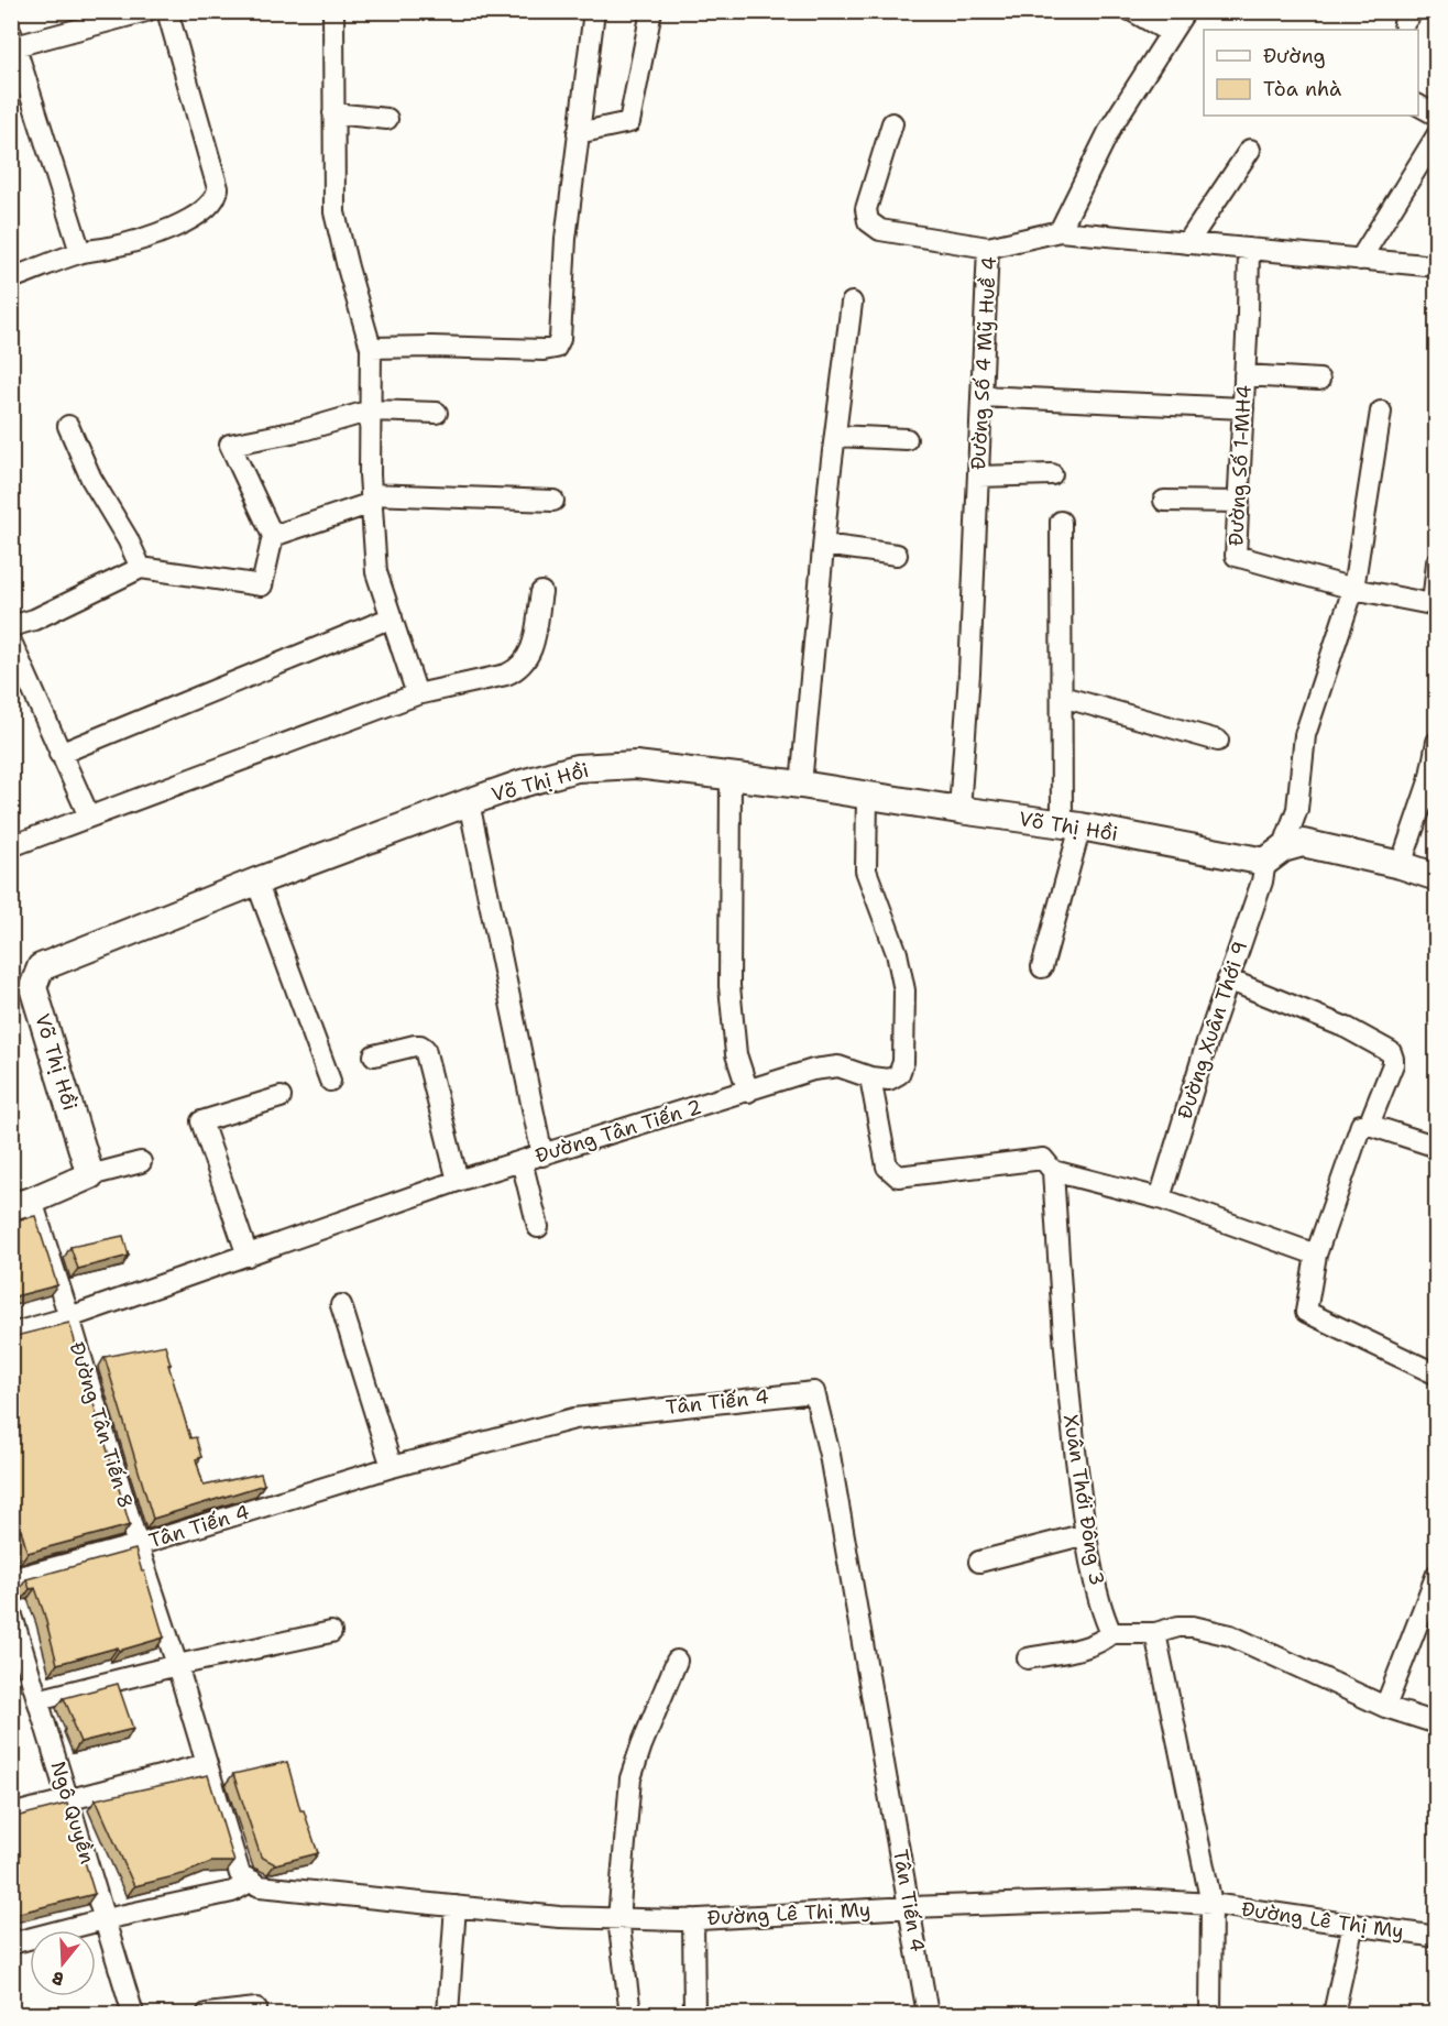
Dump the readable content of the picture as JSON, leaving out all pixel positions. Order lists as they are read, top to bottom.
{
  "streets": {
    "street": [
      "Đường Số 4 Mỹ Huề 4",
      "Đường Số 1-MH4",
      "Võ Thị Hồi",
      "Đường Xuân Thới 9",
      "Đường Tân Tiến 2",
      "Tân Tiến 4",
      "Đường Tân Tiến 8",
      "Xuân Thới Đông 3",
      "Ngô Quyền",
      "Đường Lê Thị My"
    ]
  },
  "crossings": [
    ["Đường Số 4 Mỹ Huề 4", "Đường Số 1-MH4"],
    ["Đường Số 4 Mỹ Huề 4", "Võ Thị Hồi"],
    ["Đường Số 1-MH4", "Đường Xuân Thới 9"],
    ["Võ Thị Hồi", "Đường Xuân Thới 9"],
    ["Đường Tân Tiến 2", "Đường Tân Tiến 8"],
    ["Tân Tiến 4", "Đường Tân Tiến 8"],
    ["Tân Tiến 4", "Đường Lê Thị My"],
    ["Đường Tân Tiến 8", "Đường Lê Thị My"]
  ],
  "legend": ["Đường", "Tòa nhà"],
  "north": "bottom"
}
